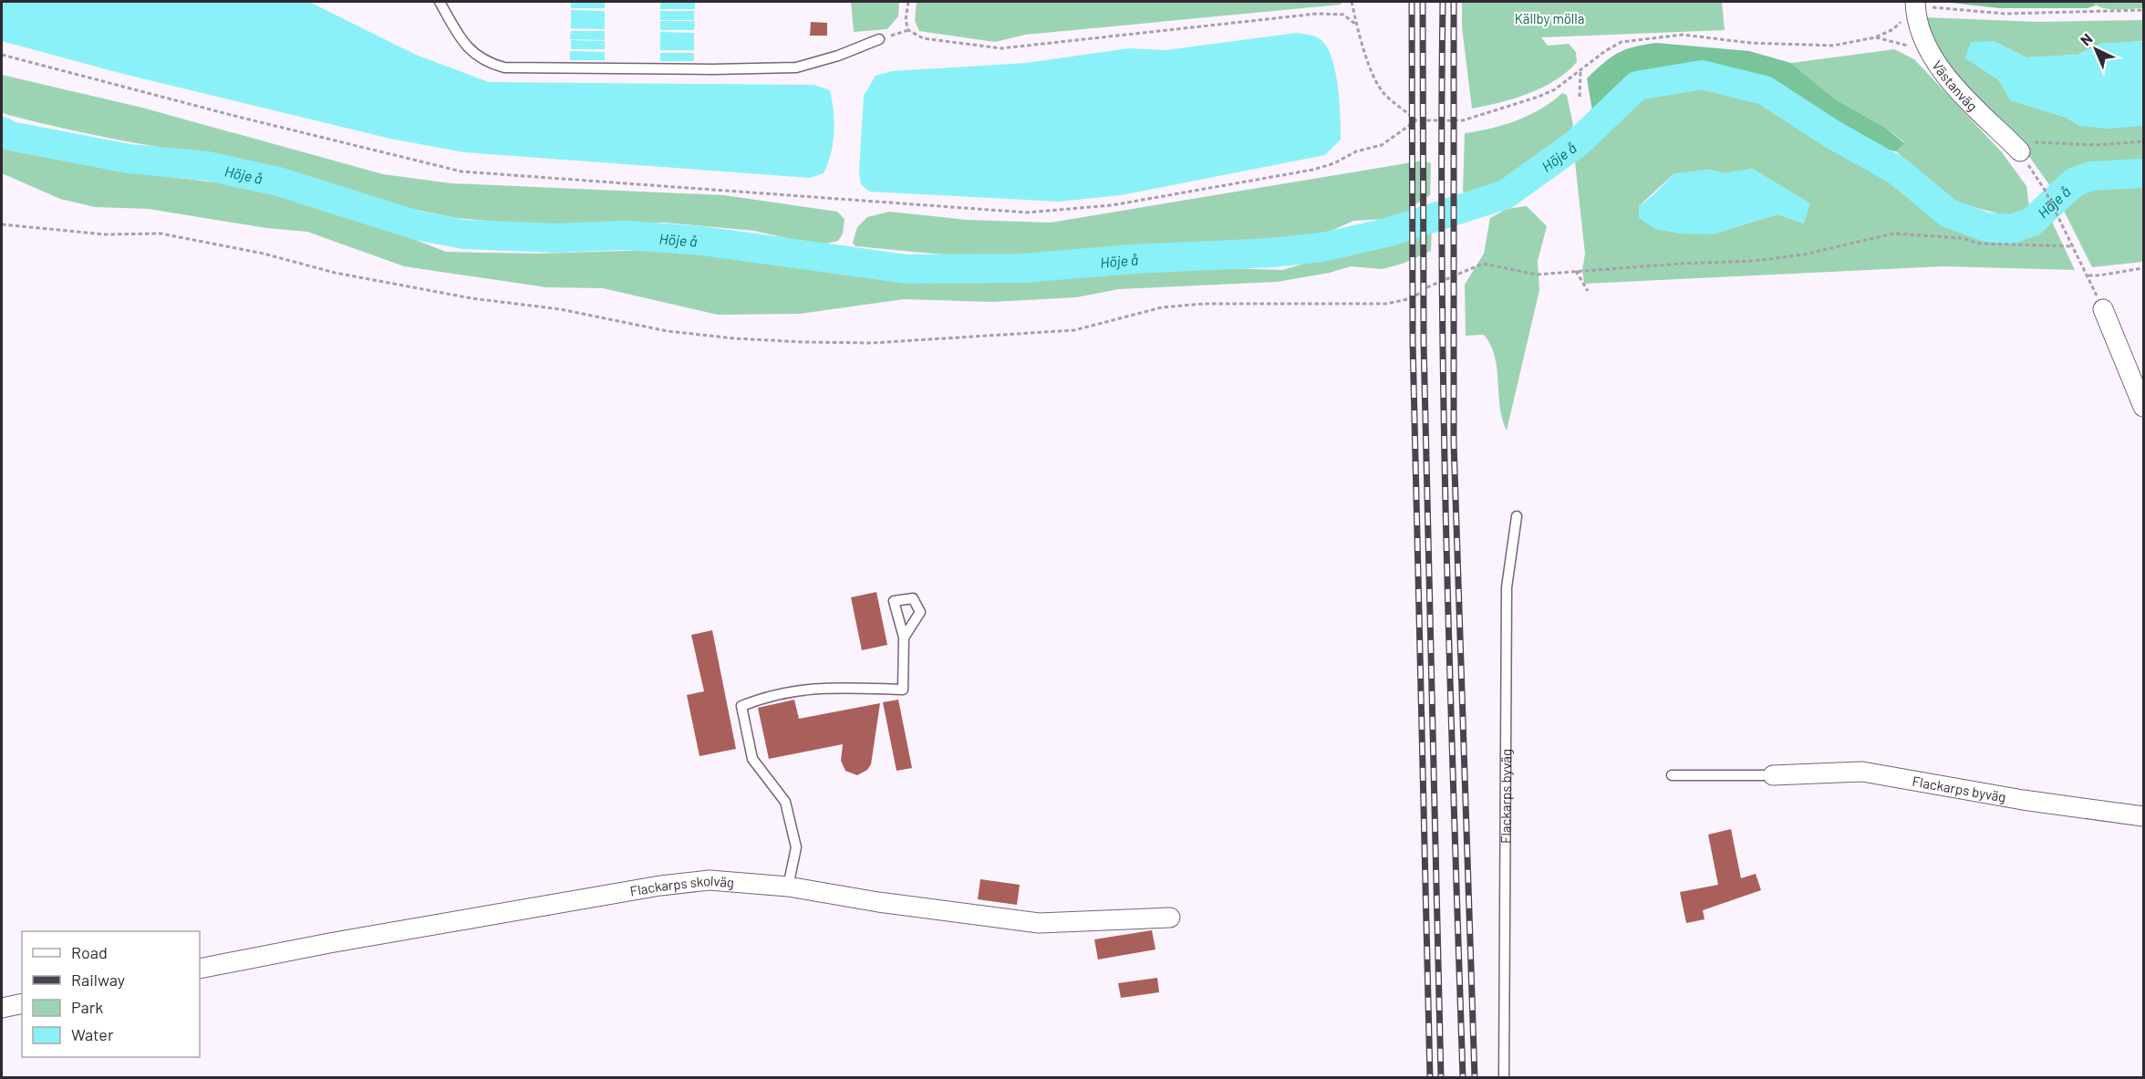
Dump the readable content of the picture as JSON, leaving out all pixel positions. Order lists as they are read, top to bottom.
{
  "streets": {
    "street": ["Västanväg", "Flackarps byväg", "Flackarps skolväg"]
  },
  "water": ["Höje å"],
  "parks": ["Källby mölla"],
  "legend": [
    "Road",
    "Railway",
    "Park",
    "Water"
  ],
  "north": "top left"
}
